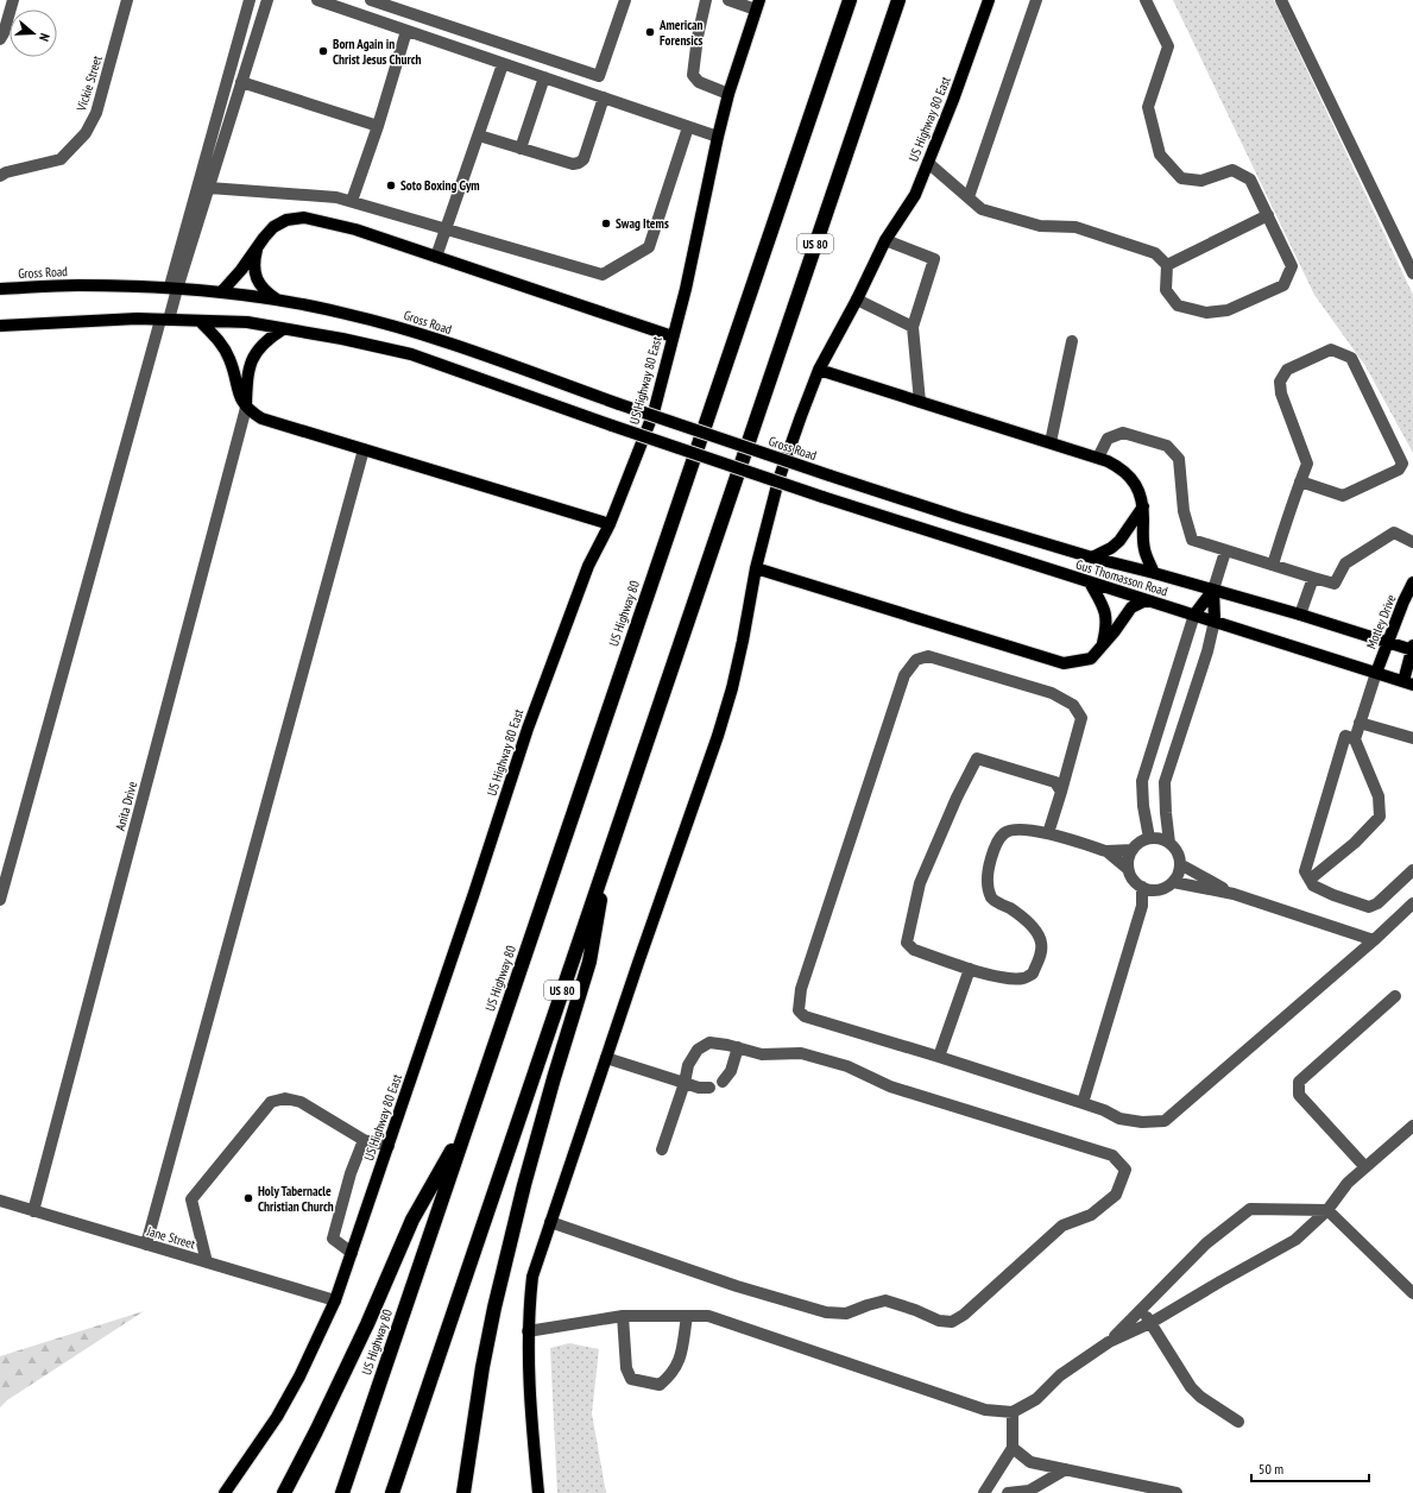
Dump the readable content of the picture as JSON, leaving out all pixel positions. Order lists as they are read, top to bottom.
{
  "streets": {
    "highway": ["US 80", "US Highway 80"],
    "main road": [
      "US Highway 80 East",
      "Gross Road",
      "Gus Thomasson Road",
      "Motley Drive"
    ],
    "street": ["Vickie Street", "Anita Drive", "Jane Street"]
  },
  "crossings": [
    ["US Highway 80 East", "Jane Street"],
    ["Gross Road", "Gus Thomasson Road"],
    ["Gus Thomasson Road", "Motley Drive"],
    ["Anita Drive", "Jane Street"]
  ],
  "places": [
    "American Forensics",
    "Born Again in Christ Jesus Church",
    "Soto Boxing Gym",
    "Swag Items",
    "Holy Tabernacle Christian Church"
  ],
  "scale_bar": "50 m",
  "north": "right"
}
